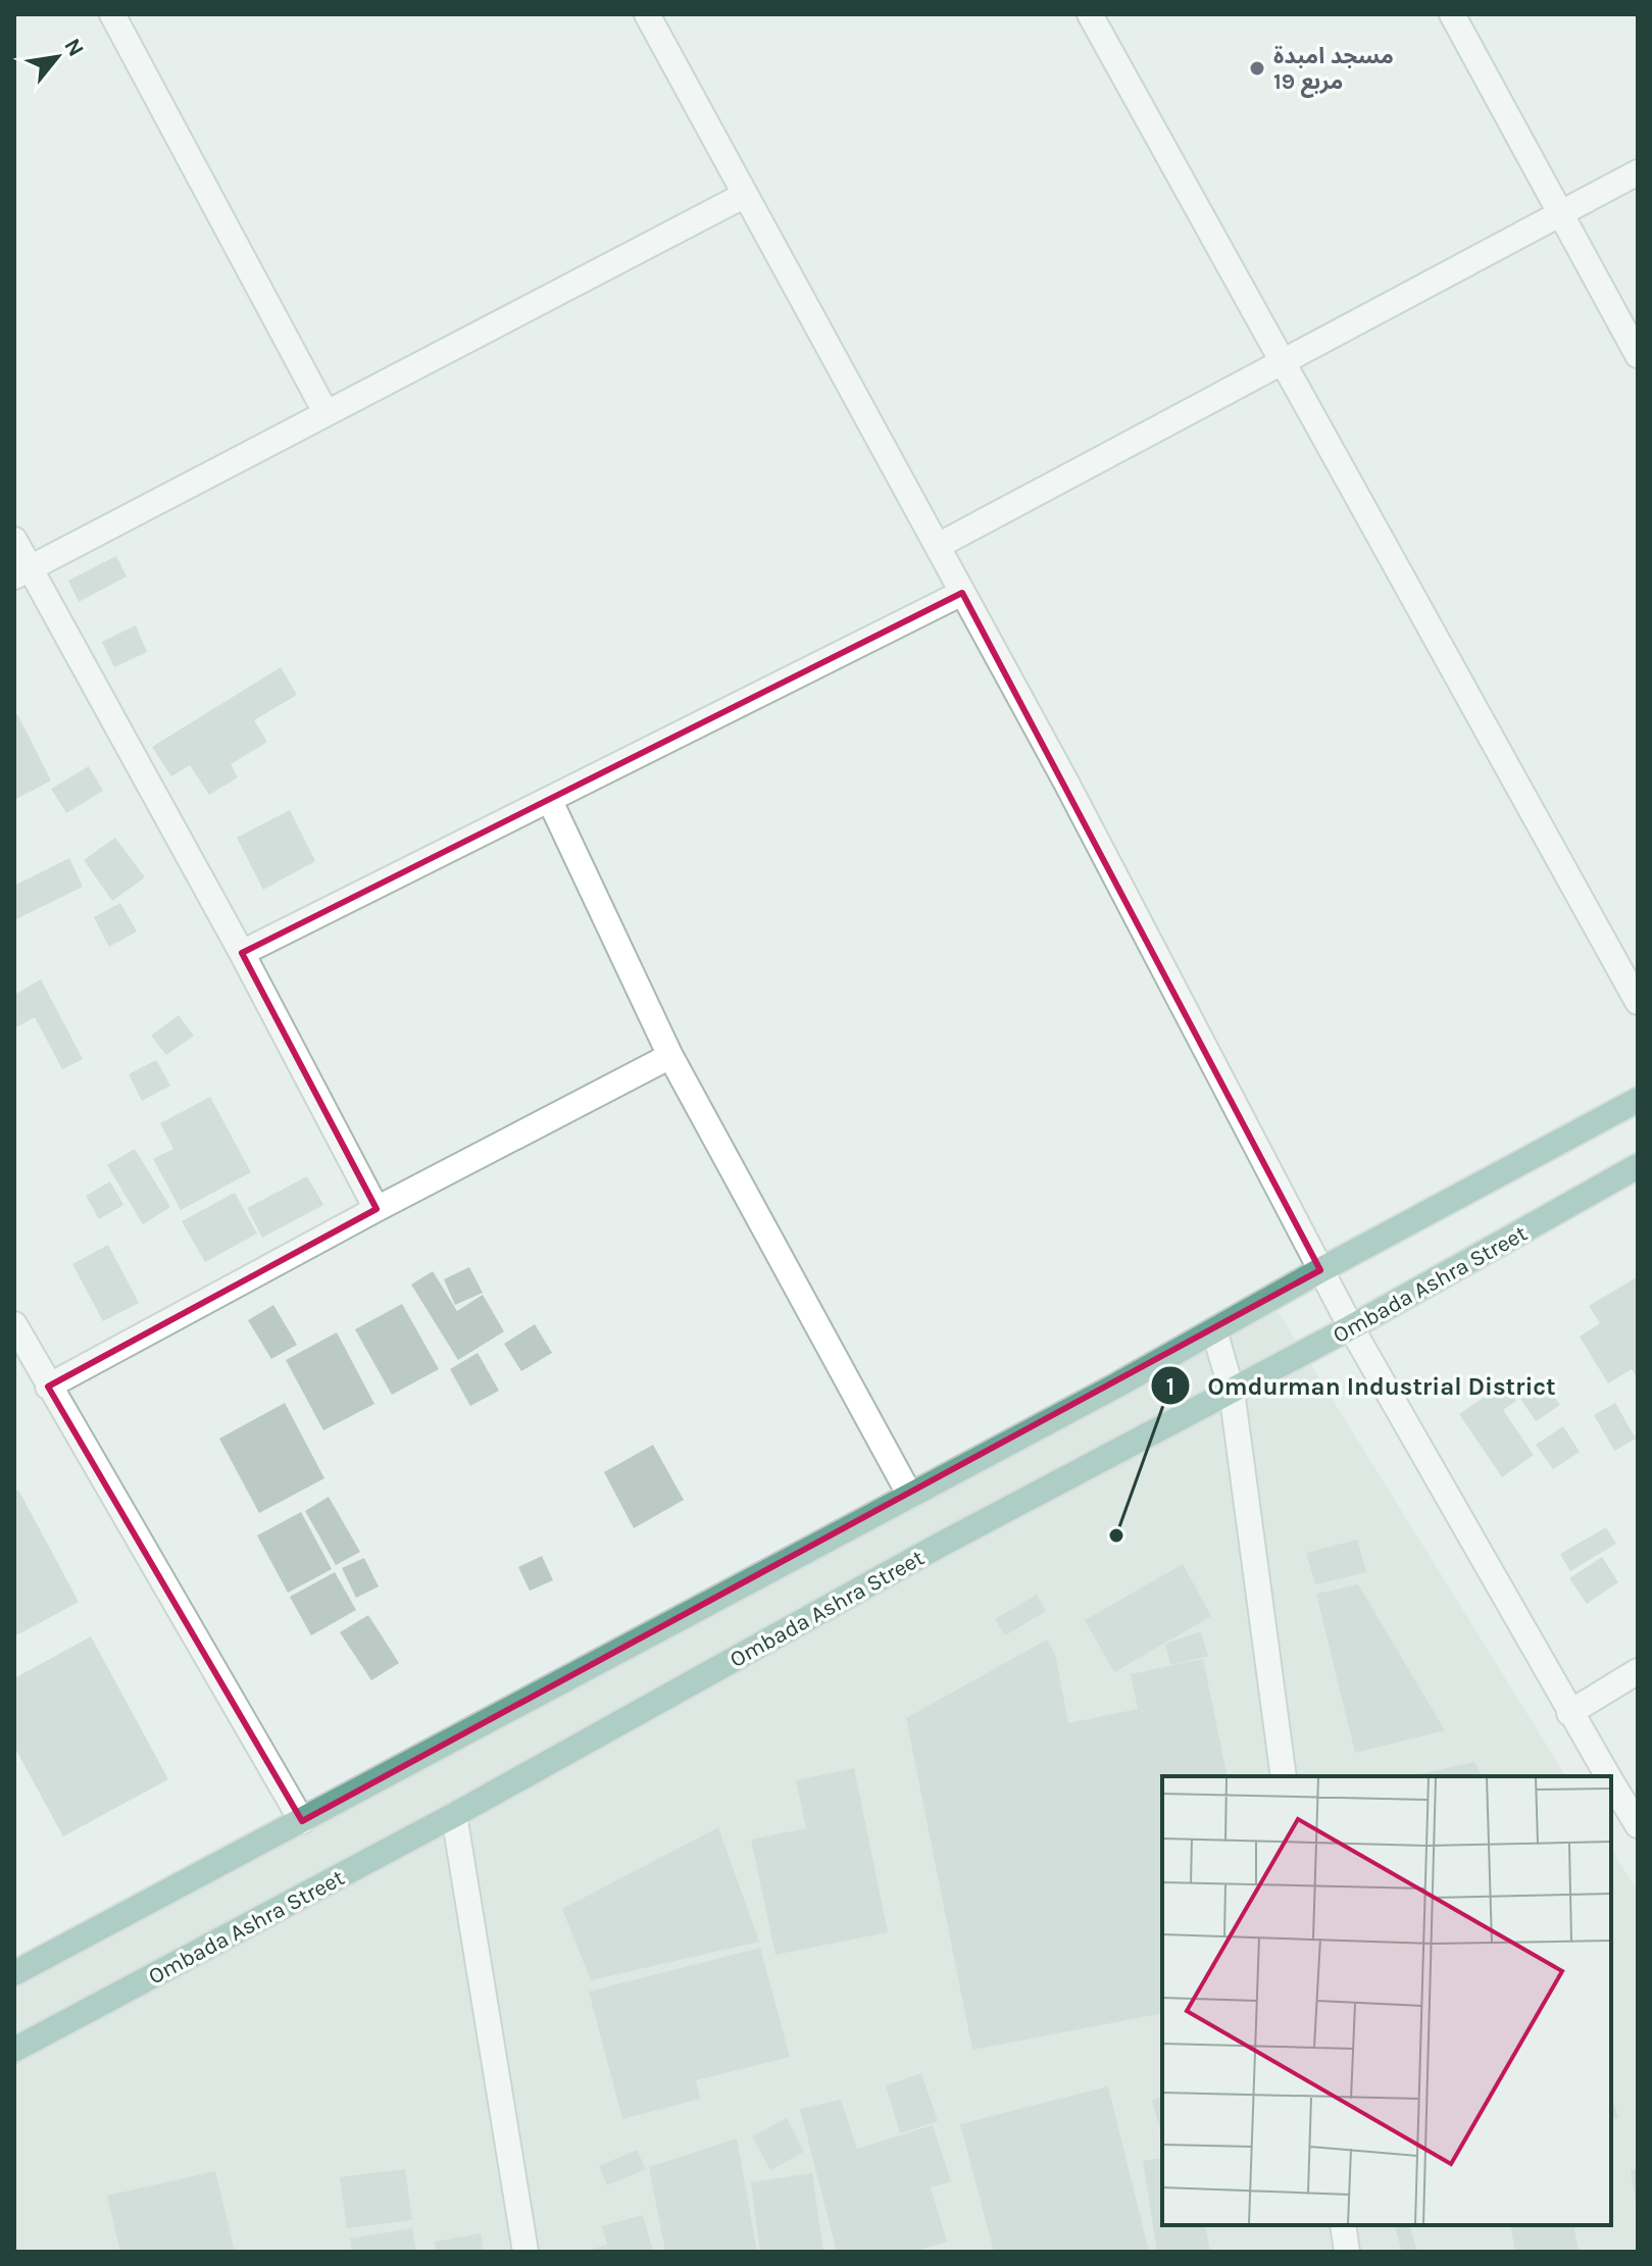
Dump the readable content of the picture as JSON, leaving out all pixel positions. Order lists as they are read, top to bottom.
{
  "streets": {
    "main road": ["Ombada Ashra Street"]
  },
  "places": ["مسجد امبدة مربع 19", "Omdurman Industrial District"],
  "north": "top right"
}
